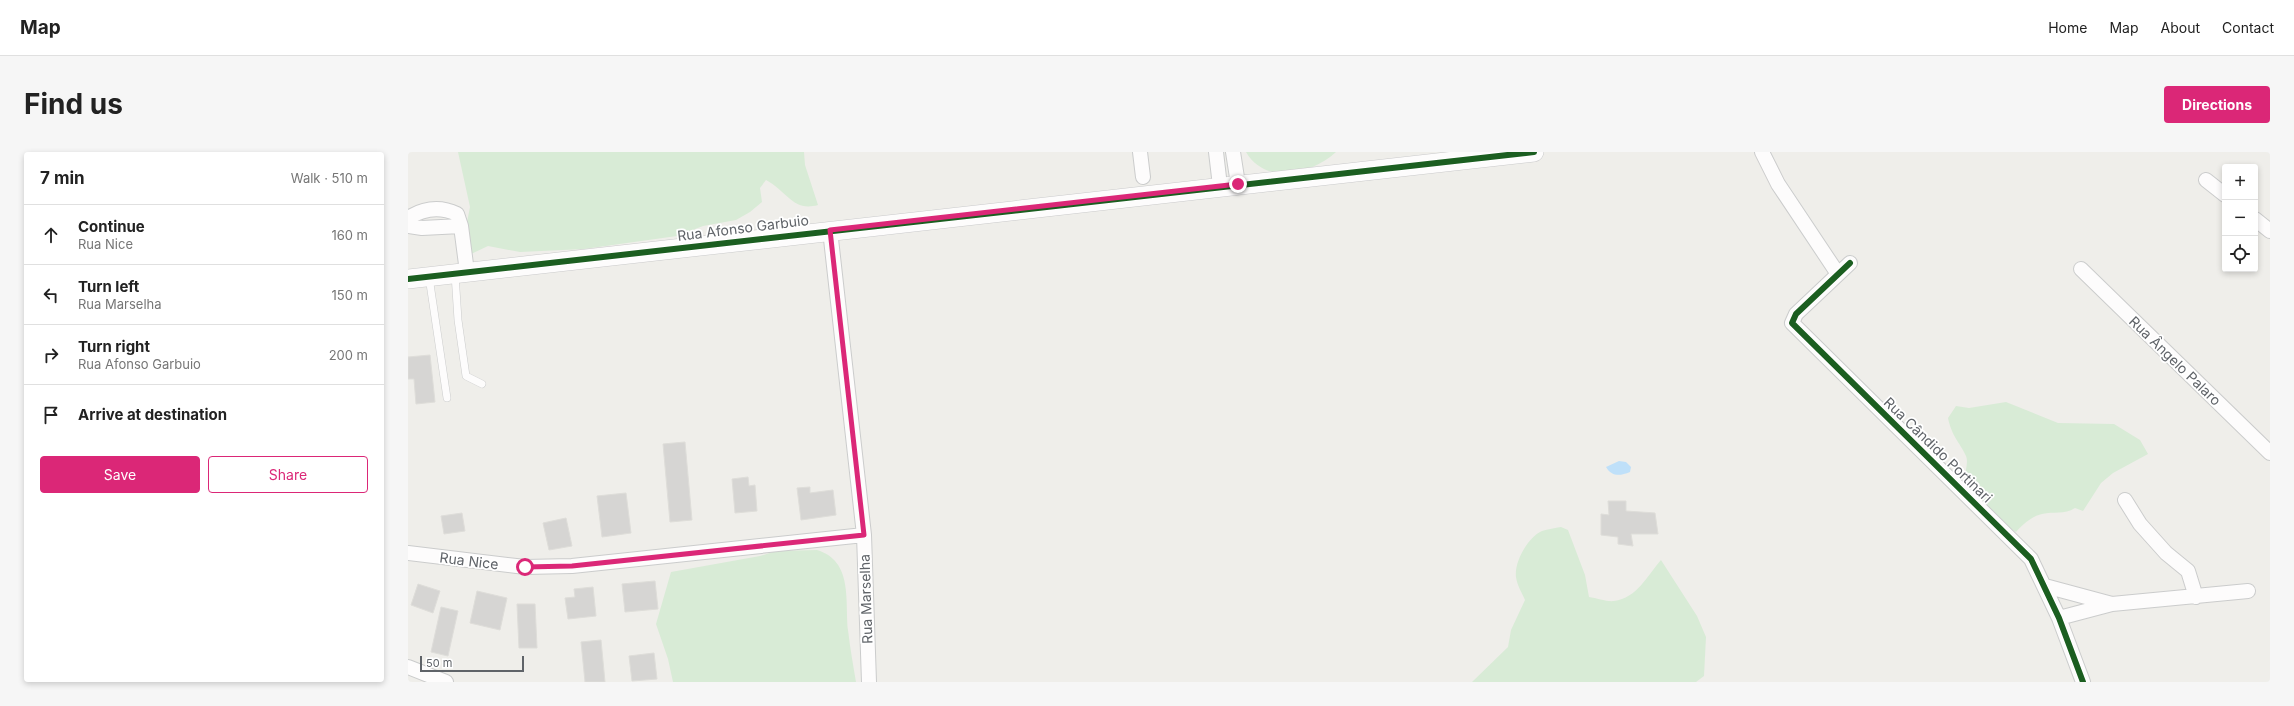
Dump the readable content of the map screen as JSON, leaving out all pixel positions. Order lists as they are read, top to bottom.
{
  "streets": {
    "street": [
      "Rua Afonso Garbuio",
      "Rua Ângelo Palaro",
      "Rua Cândido Portinari",
      "Rua Nice",
      "Rua Marselha"
    ]
  },
  "crossings": [
    ["Rua Afonso Garbuio", "Rua Marselha"],
    ["Rua Nice", "Rua Marselha"]
  ],
  "scale_bar": "50 m",
  "page": {
    "header": "Map",
    "nav": [
      "Home",
      "Map",
      "About",
      "Contact"
    ],
    "buttons": [
      "Directions",
      ["Save", "Share"]
    ],
    "title": "Find us",
    "heading": ["7 min", "Walk · 510 m"],
    "map_buttons": ["+", "−"],
    "list": [
      ["Continue", "Rua Nice", "160 m"],
      ["Turn left", "Rua Marselha", "150 m"],
      ["Turn right", "Rua Afonso Garbuio", "200 m"],
      "Arrive at destination"
    ],
    "scale": "50 m"
  }
}
